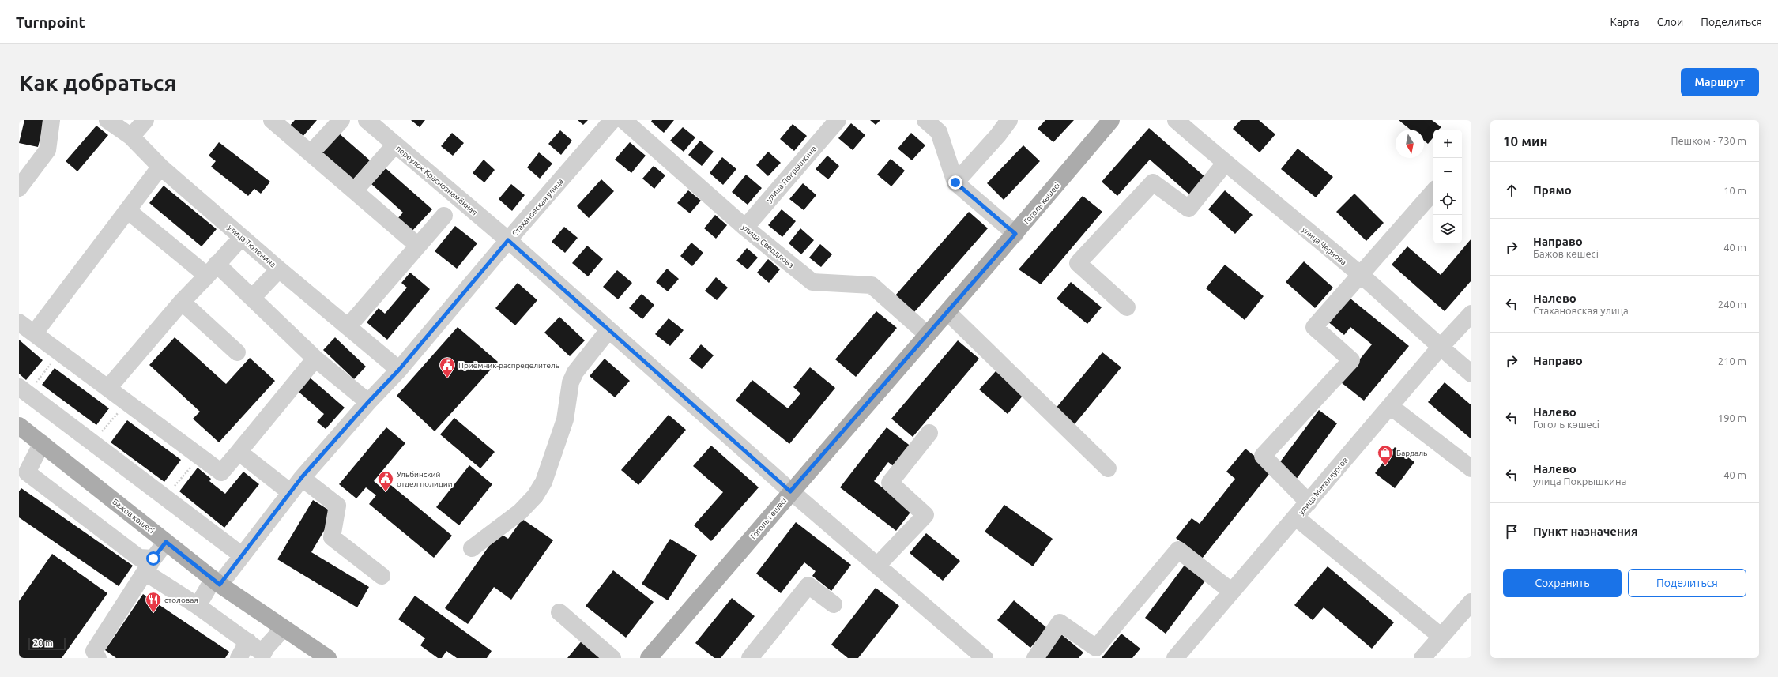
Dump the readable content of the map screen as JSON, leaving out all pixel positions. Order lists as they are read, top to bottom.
{
  "streets": {
    "main road": ["Гоголь көшесі", "Бажов көшесі"],
    "street": [
      "улица Покрышкина",
      "переулок Краснознамённая",
      "Стахановская улица",
      "улица Тюленина",
      "улица Свердлова",
      "улица Чернова",
      "улица Металлургов"
    ]
  },
  "crossings": [
    ["улица Покрышкина", "улица Свердлова"],
    ["переулок Краснознамённая", "Гоголь көшесі"],
    ["переулок Краснознамённая", "Стахановская улица"],
    ["Гоголь көшесі", "улица Свердлова"],
    ["Стахановская улица", "улица Тюленина"],
    ["Стахановская улица", "Бажов көшесі"],
    ["улица Чернова", "улица Металлургов"]
  ],
  "places": {
    "public building": ["Приёмник-распределитель", "Ульбинский отдел полиции"],
    "shop": ["Бардаль"],
    "restaurant": ["столовая"]
  },
  "scale_bar": "20 m",
  "north": "bottom",
  "page": {
    "header": "Turnpoint",
    "nav": ["Карта", "Слои", "Поделиться"],
    "buttons": [
      "Маршрут",
      ["Сохранить", "Поделиться"]
    ],
    "title": "Как добраться",
    "heading": ["10 мин", "Пешком · 730 m"],
    "map_buttons": ["+", "−"],
    "list": [
      ["Прямо", "10 m"],
      ["Направо", "Бажов көшесі", "40 m"],
      ["Налево", "Стахановская улица", "240 m"],
      ["Направо", "210 m"],
      ["Налево", "Гоголь көшесі", "190 m"],
      ["Налево", "улица Покрышкина", "40 m"],
      "Пункт назначения"
    ],
    "scale": "20 m"
  }
}
